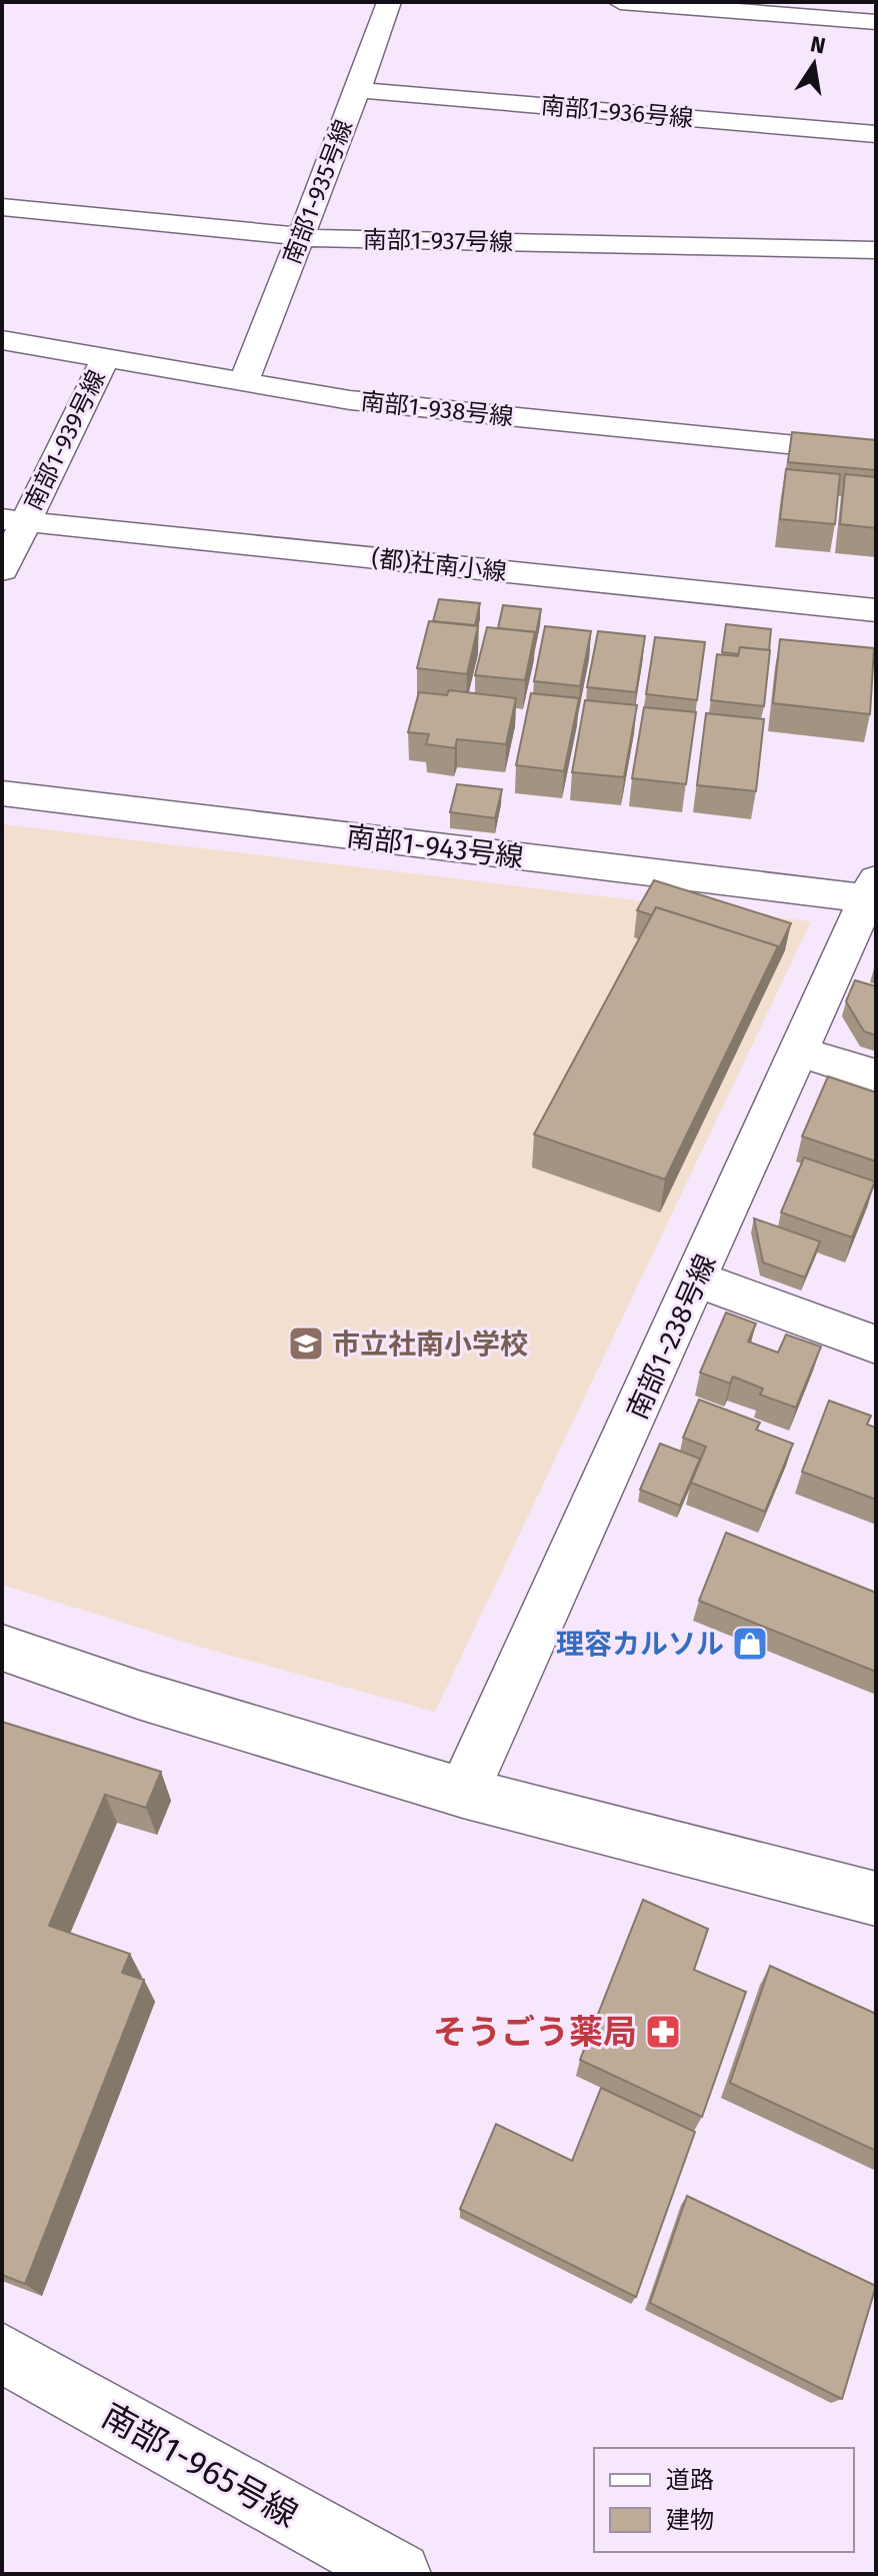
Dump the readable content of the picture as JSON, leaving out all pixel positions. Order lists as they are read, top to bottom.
{
  "streets": {
    "street": [
      "南部1-936号線",
      "南部1-935号線",
      "南部1-937号線",
      "南部1-938号線",
      "南部1-939号線",
      "(都)社南小線",
      "南部1-943号線",
      "南部1-238号線",
      "南部1-965号線"
    ]
  },
  "crossings": [
    ["南部1-936号線", "南部1-935号線"],
    ["南部1-935号線", "南部1-937号線"],
    ["南部1-935号線", "南部1-938号線"],
    ["南部1-938号線", "南部1-939号線"],
    ["南部1-939号線", "(都)社南小線"],
    ["南部1-943号線", "南部1-238号線"]
  ],
  "places": {
    "school or university": ["市立社南小学校"],
    "shop": ["理容カルソル"],
    "pharmacy": ["そうごう薬局"]
  },
  "legend": ["道路", "建物"],
  "north": "top"
}
